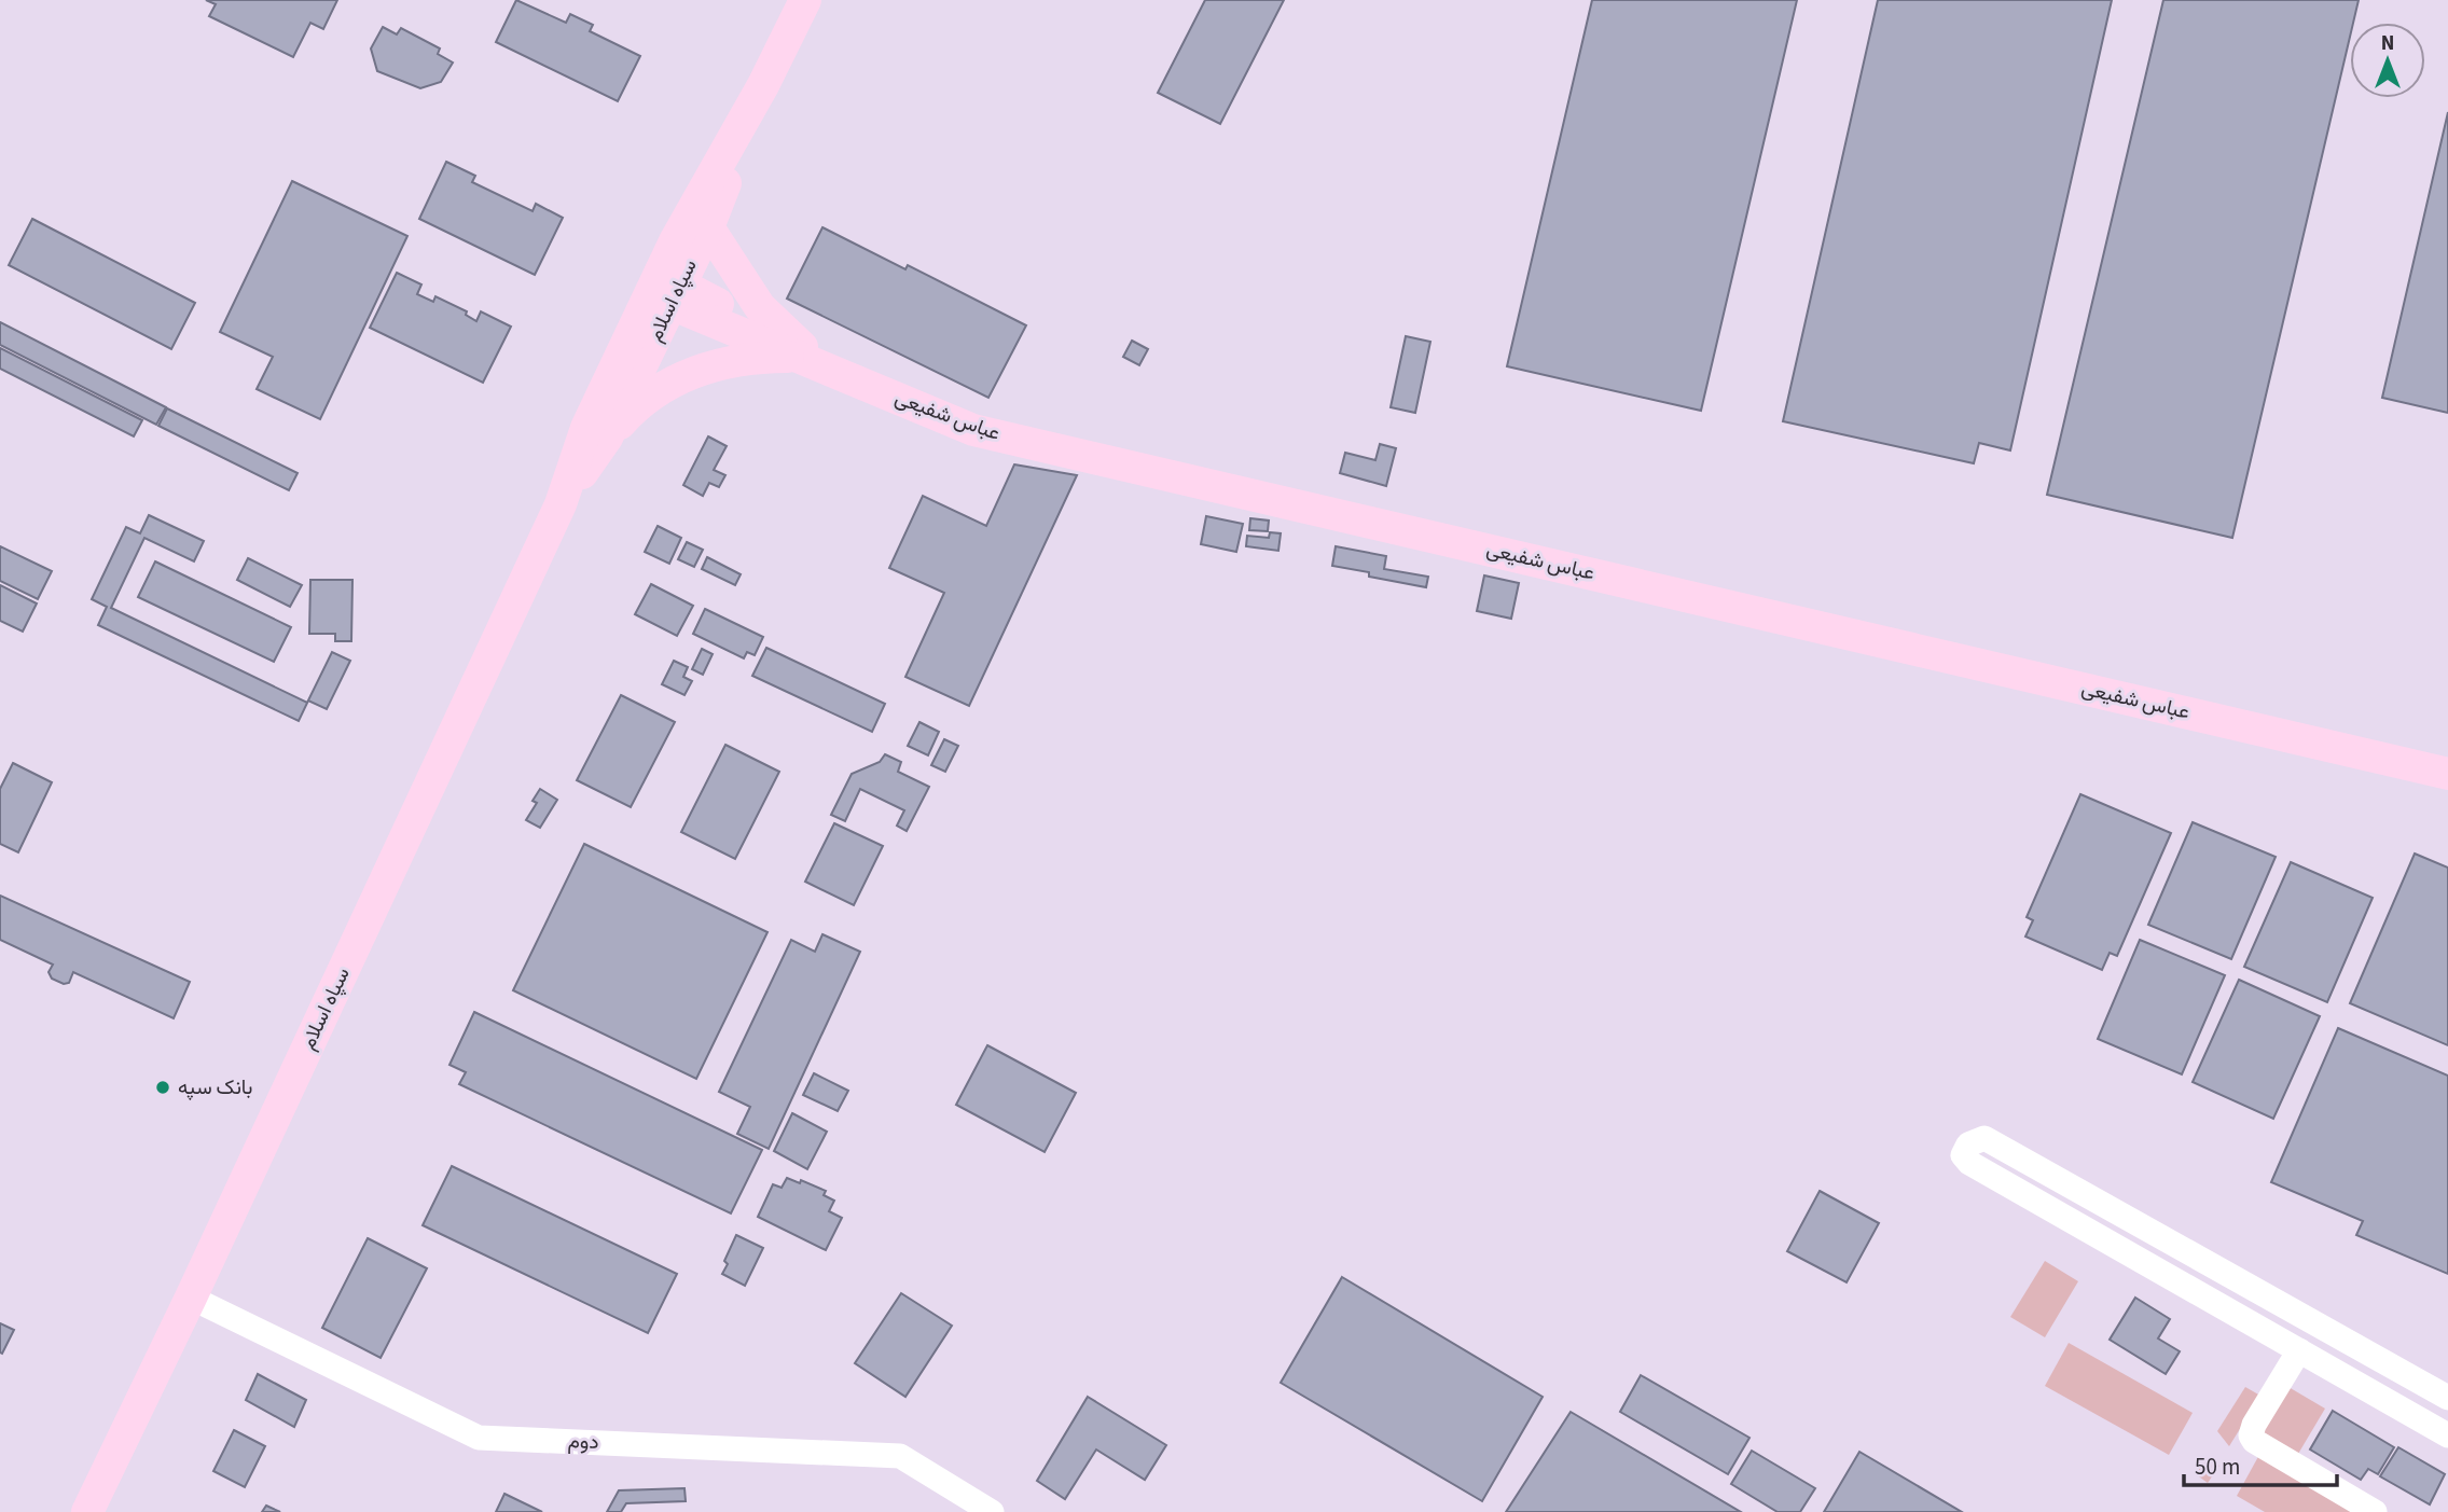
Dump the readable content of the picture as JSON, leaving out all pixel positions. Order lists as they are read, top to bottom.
{
  "streets": {
    "main road": ["سپاه اسلام", "عباس شفیعی"],
    "lane": ["دوم"]
  },
  "crossings": [
    ["سپاه اسلام", "عباس شفیعی"],
    ["سپاه اسلام", "دوم"]
  ],
  "places": ["بانک سپه"],
  "scale_bar": "50 m",
  "north": "top"
}
